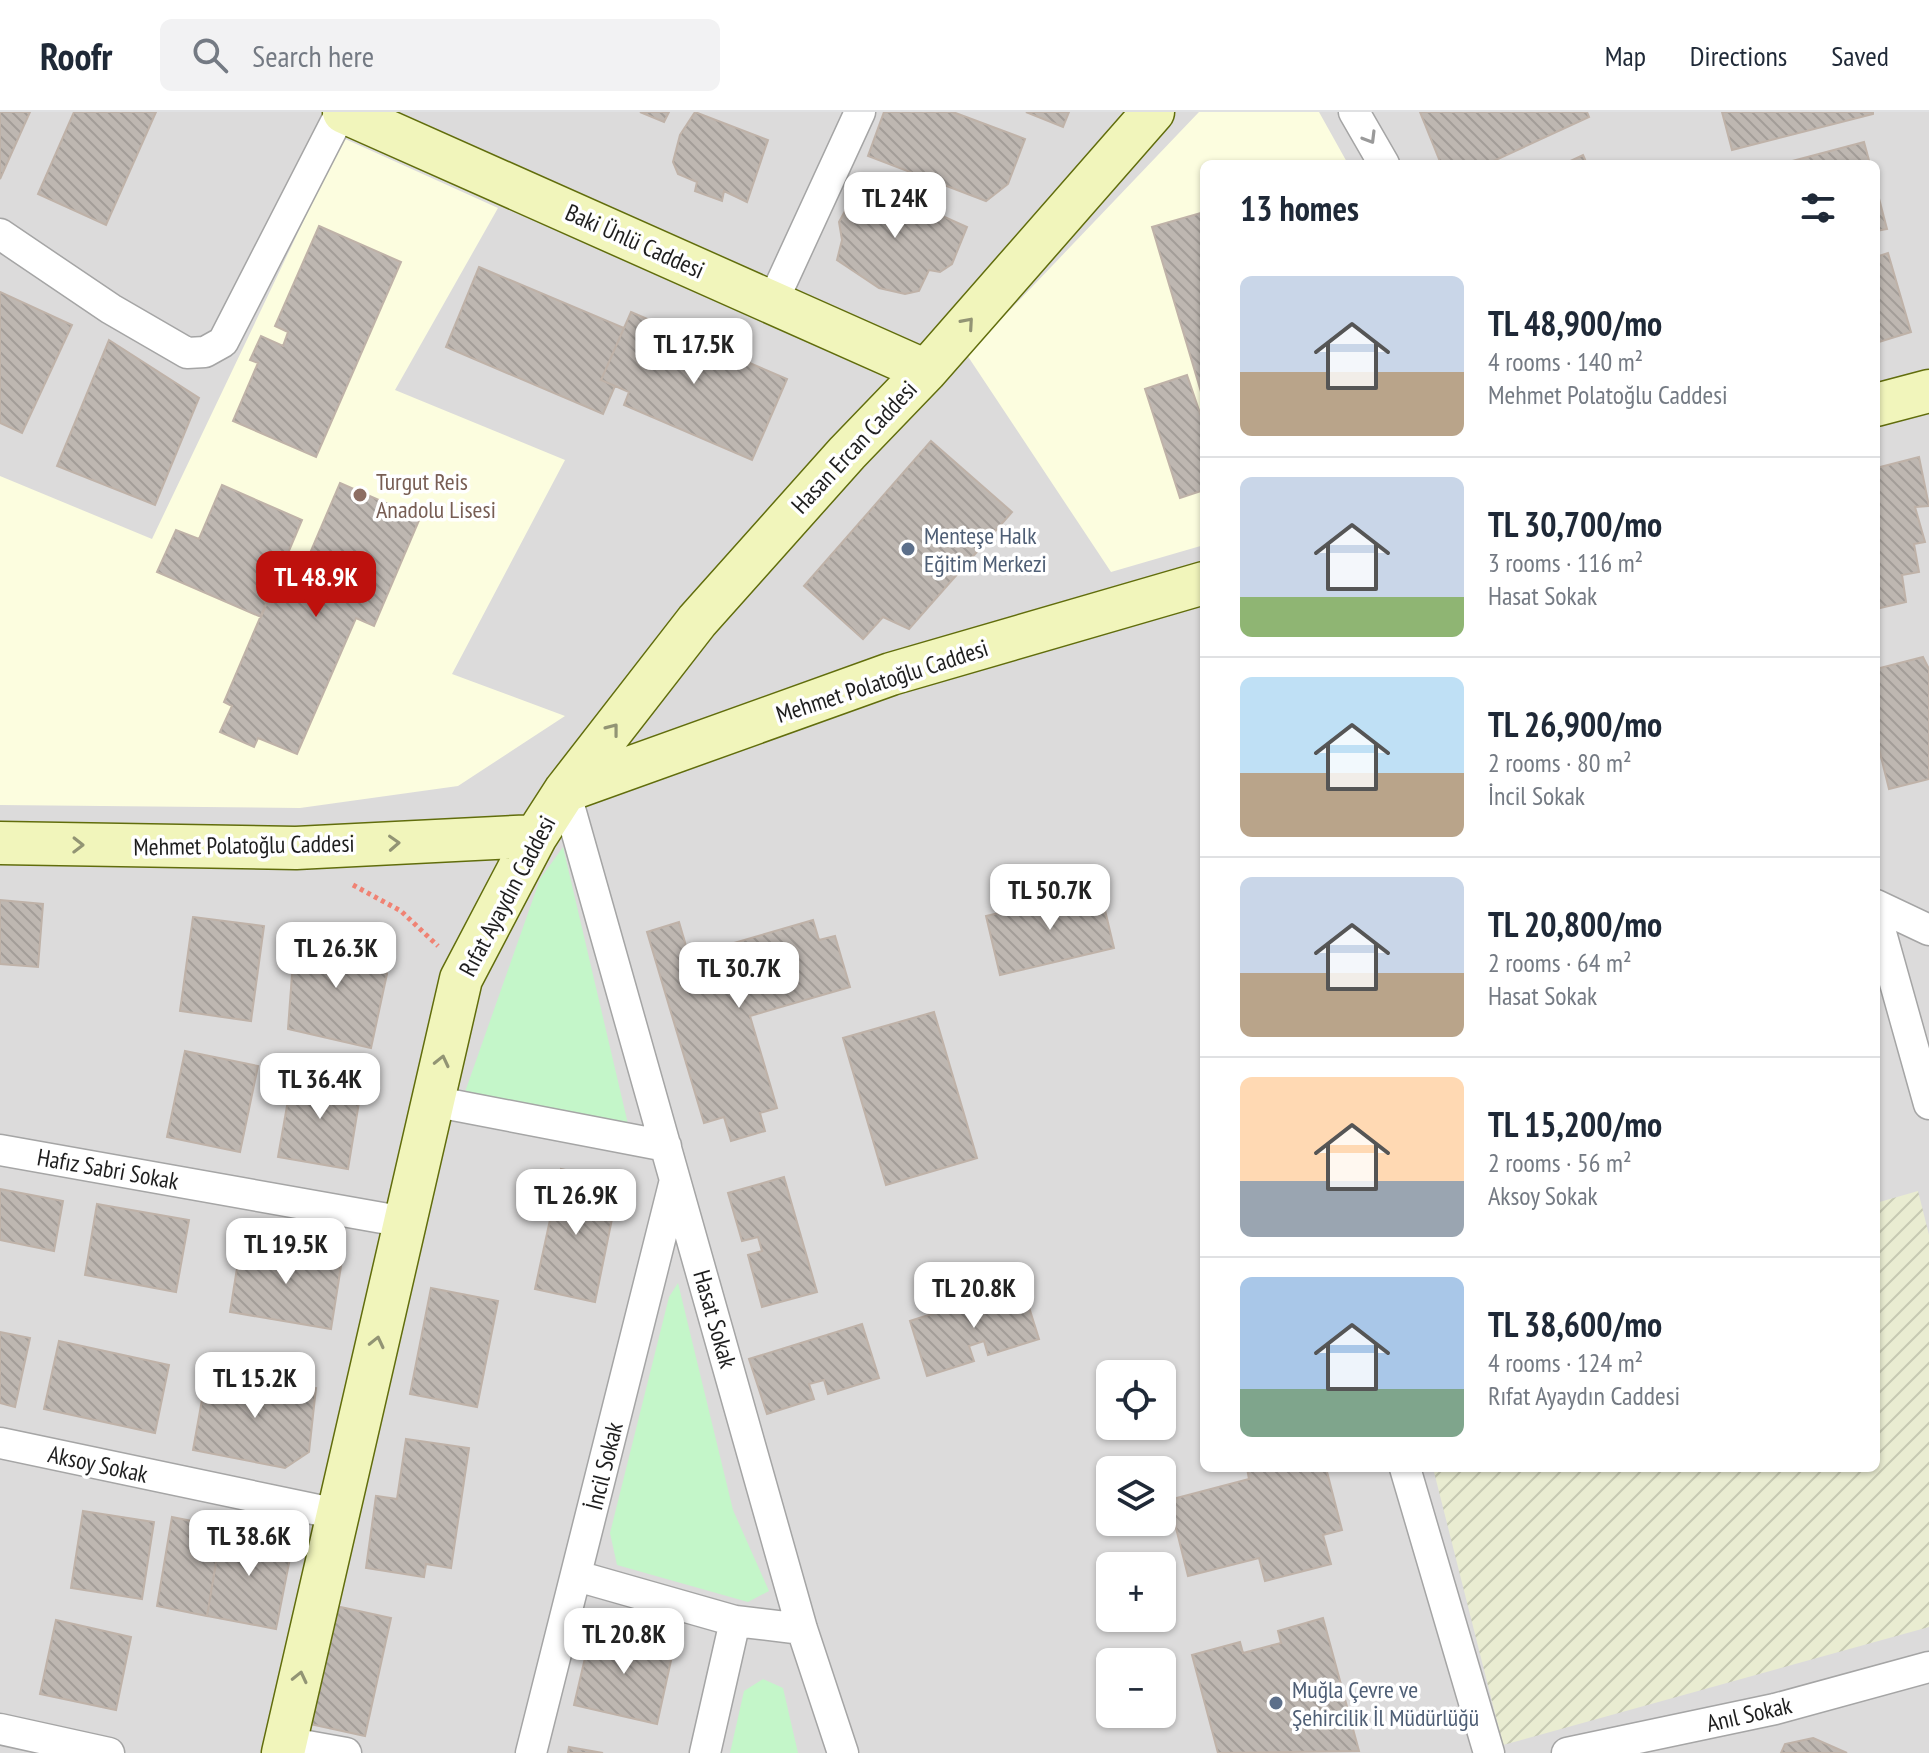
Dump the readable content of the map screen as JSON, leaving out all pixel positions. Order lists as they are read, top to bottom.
{
  "streets": {
    "street": [
      "Baki Ünlü Caddesi",
      "Hasan Ercan Caddesi",
      "Mehmet Polatoğlu Caddesi",
      "Rıfat Ayaydın Caddesi",
      "Hafız Sabri Sokak",
      "Hasat Sokak",
      "Aksoy Sokak",
      "İncil Sokak",
      "Anıl Sokak"
    ]
  },
  "crossings": [
    ["Baki Ünlü Caddesi", "Hasan Ercan Caddesi"],
    ["Hasan Ercan Caddesi", "Mehmet Polatoğlu Caddesi"],
    ["Hasan Ercan Caddesi", "Rıfat Ayaydın Caddesi"],
    ["Hasan Ercan Caddesi", "Hasat Sokak"],
    ["Mehmet Polatoğlu Caddesi", "Rıfat Ayaydın Caddesi"],
    ["Mehmet Polatoğlu Caddesi", "Hasat Sokak"],
    ["Rıfat Ayaydın Caddesi", "Hafız Sabri Sokak"],
    ["Rıfat Ayaydın Caddesi", "Hasat Sokak"],
    ["Rıfat Ayaydın Caddesi", "Aksoy Sokak"],
    ["Hasat Sokak", "İncil Sokak"]
  ],
  "one_way": ["Hasan Ercan Caddesi", "Mehmet Polatoğlu Caddesi", "Rıfat Ayaydın Caddesi"],
  "places": ["Turgut Reis Anadolu Lisesi", "Menteşe Halk Eğitim Merkezi", "Muğla Çevre ve Şehircilik İl Müdürlüğü"],
  "page": {
    "header": "Roofr",
    "search": "Search here",
    "nav": ["Map", "Directions", "Saved"],
    "heading": "13 homes",
    "price": [
      "TL 24K",
      "TL 17.5K",
      "TL 48.9K",
      "TL 50.7K",
      "TL 26.3K",
      "TL 30.7K",
      "TL 36.4K",
      "TL 26.9K",
      "TL 19.5K",
      "TL 20.8K",
      "TL 15.2K",
      "TL 38.6K",
      "TL 20.8K"
    ],
    "list": [
      {
        "name": "TL 48,900/mo",
        "note": "4 rooms · 140 m² · Mehmet Polatoğlu Caddesi"
      },
      {
        "name": "TL 30,700/mo",
        "note": "3 rooms · 116 m² · Hasat Sokak"
      },
      {
        "name": "TL 26,900/mo",
        "note": "2 rooms · 80 m² · İncil Sokak"
      },
      {
        "name": "TL 20,800/mo",
        "note": "2 rooms · 64 m² · Hasat Sokak"
      },
      {
        "name": "TL 15,200/mo",
        "note": "2 rooms · 56 m² · Aksoy Sokak"
      },
      {
        "name": "TL 38,600/mo",
        "note": "4 rooms · 124 m² · Rıfat Ayaydın Caddesi"
      }
    ],
    "map_buttons": ["+", "−"]
  }
}
